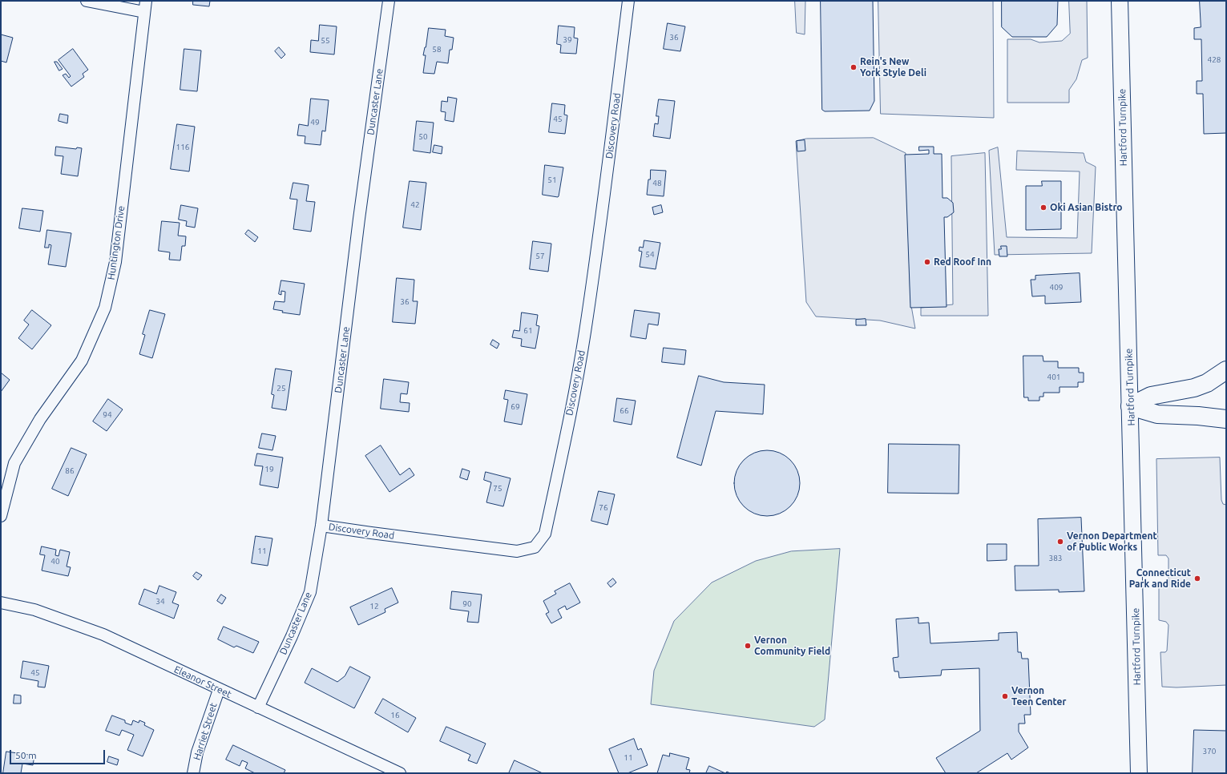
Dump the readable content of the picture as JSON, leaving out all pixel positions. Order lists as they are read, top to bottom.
{
  "streets": {
    "main road": ["Hartford Turnpike"],
    "street": [
      "Duncaster Lane",
      "Discovery Road",
      "Huntington Drive",
      "Eleanor Street",
      "Harriet Street"
    ]
  },
  "crossings": [
    ["Duncaster Lane", "Discovery Road"],
    ["Duncaster Lane", "Eleanor Street"],
    ["Eleanor Street", "Harriet Street"]
  ],
  "places": [
    "Rein's New York Style Deli",
    "Oki Asian Bistro",
    "Red Roof Inn",
    "Vernon Department of Public Works",
    "Connecticut Park and Ride",
    "Vernon Community Field",
    "Vernon Teen Center"
  ],
  "house_numbers": [
    "36",
    "39",
    "55",
    "58",
    "428",
    "45",
    "49",
    "50",
    "116",
    "51",
    "48",
    "42",
    "54",
    "57",
    "409",
    "36",
    "61",
    "401",
    "25",
    "69",
    "66",
    "94",
    "19",
    "86",
    "75",
    "76",
    "11",
    "383",
    "40",
    "34",
    "90",
    "12",
    "45",
    "16",
    "370",
    "11"
  ],
  "scale_bar": "50 m"
}
